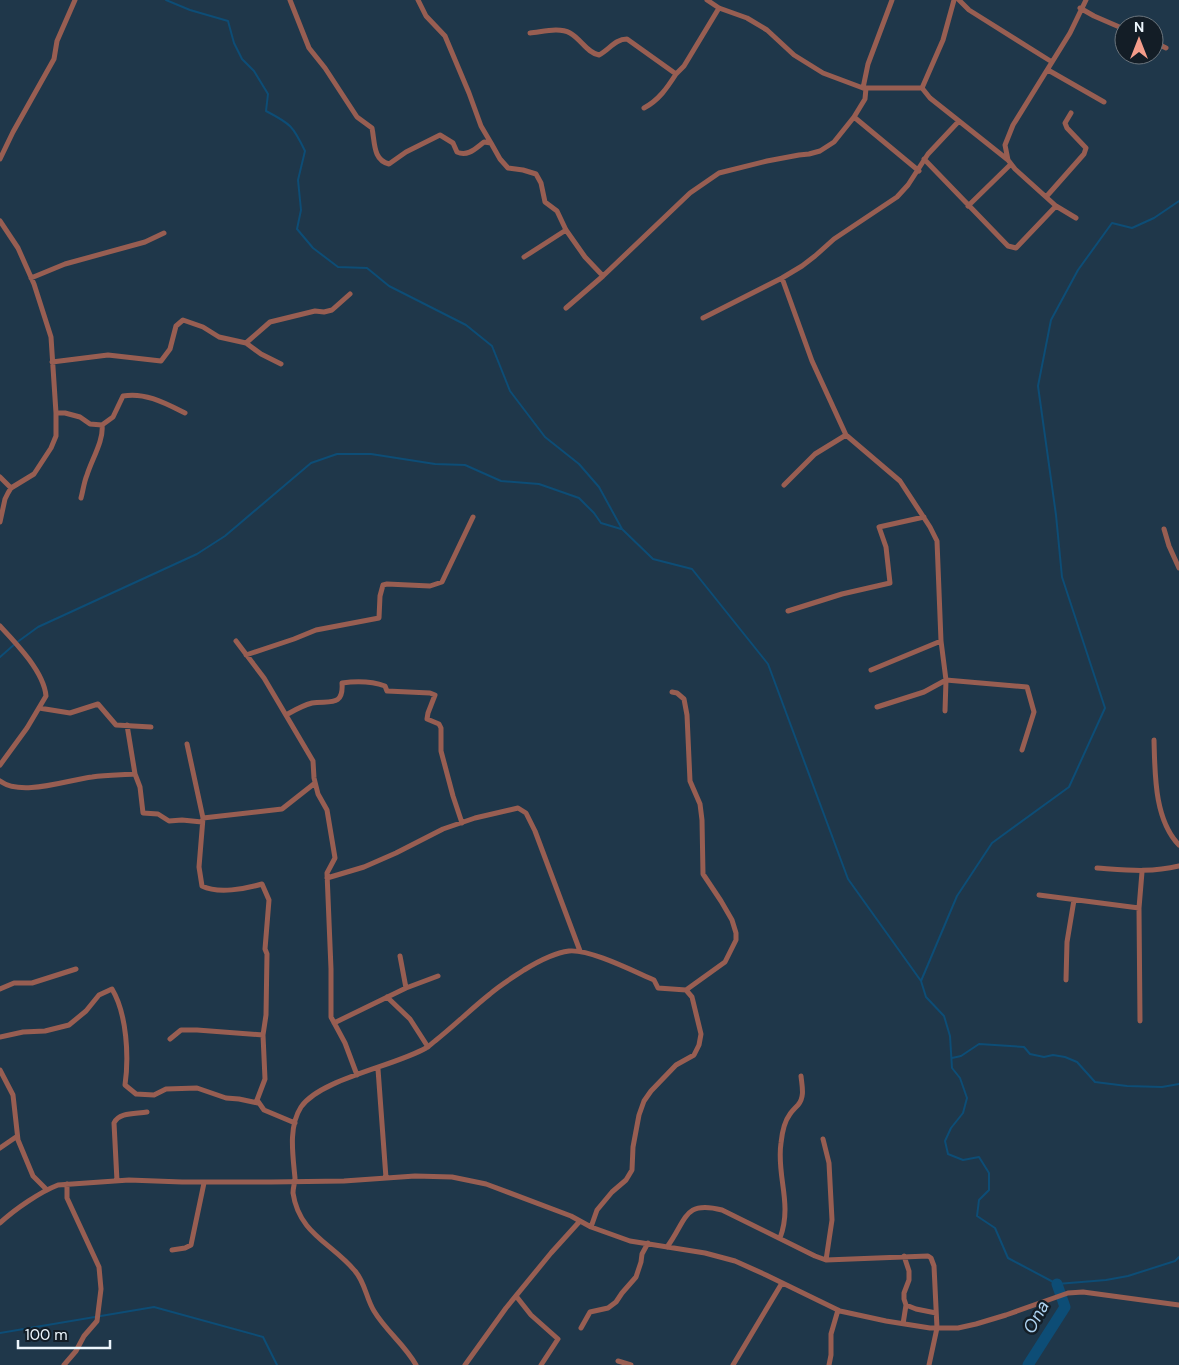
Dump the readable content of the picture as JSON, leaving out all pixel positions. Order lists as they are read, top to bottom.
{
  "water": ["Ona"],
  "scale_bar": "100 m",
  "north": "top"
}
